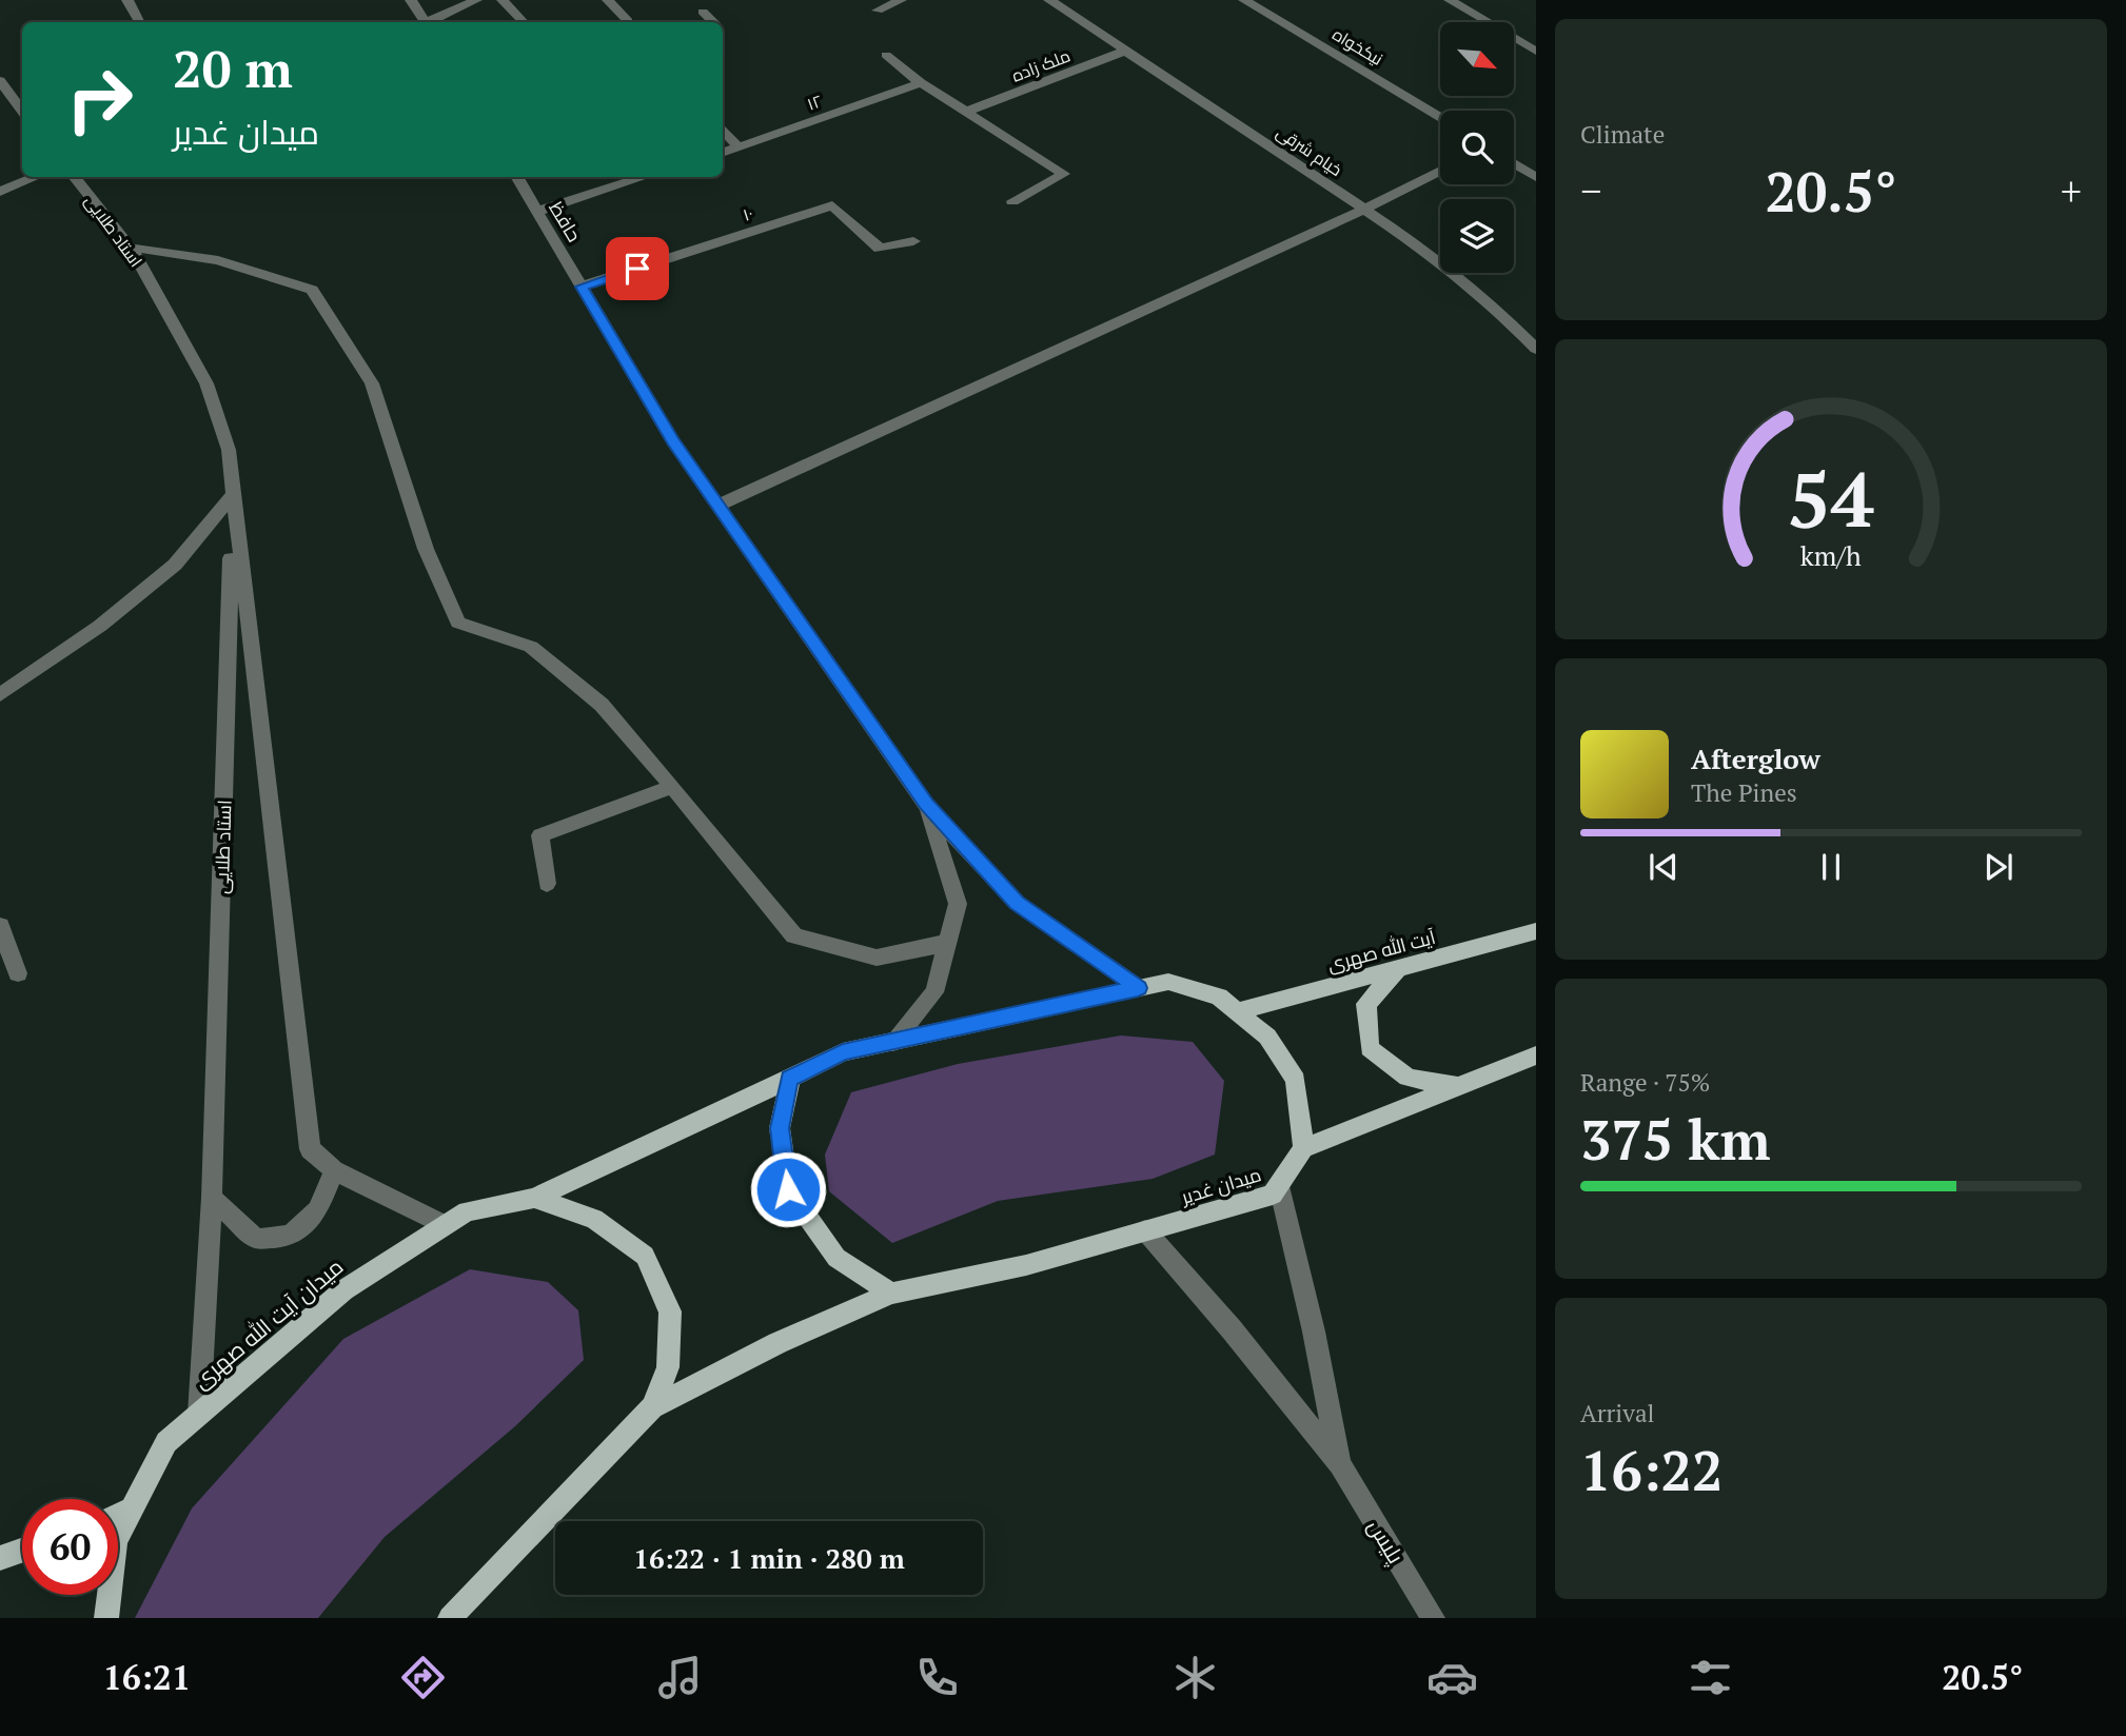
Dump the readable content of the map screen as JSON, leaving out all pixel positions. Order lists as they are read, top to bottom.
{
  "streets": {
    "main road": ["آیت الله صهری", "میدان غدیر", "میدان آیت الله صهری"],
    "street": [
      "نیکخواه",
      "ملک زاده",
      "۱۲",
      "خیام شرقی",
      "۱۰",
      "حافظ",
      "استاد طلایی",
      "پلیس"
    ]
  },
  "crossings": [
    ["ملک زاده", "خیام شرقی"],
    ["۱۰", "حافظ"],
    ["استاد طلایی", "میدان آیت الله صهری"]
  ],
  "north": "bottom right",
  "page": {
    "tile": [
      "Climate",
      ["Range · 75%", "375 km"],
      ["Arrival", "16:22"]
    ],
    "turn": ["20 m", "میدان غدیر"],
    "heat": ["−", "20.5°", "+"],
    "song": ["Afterglow", "The Pines"],
    "limit": "60",
    "trip": "16:22 · 1 min · 280 m",
    "tabs": ["16:21", "20.5°"],
    "gauge": ["54", "km/h"]
  }
}
